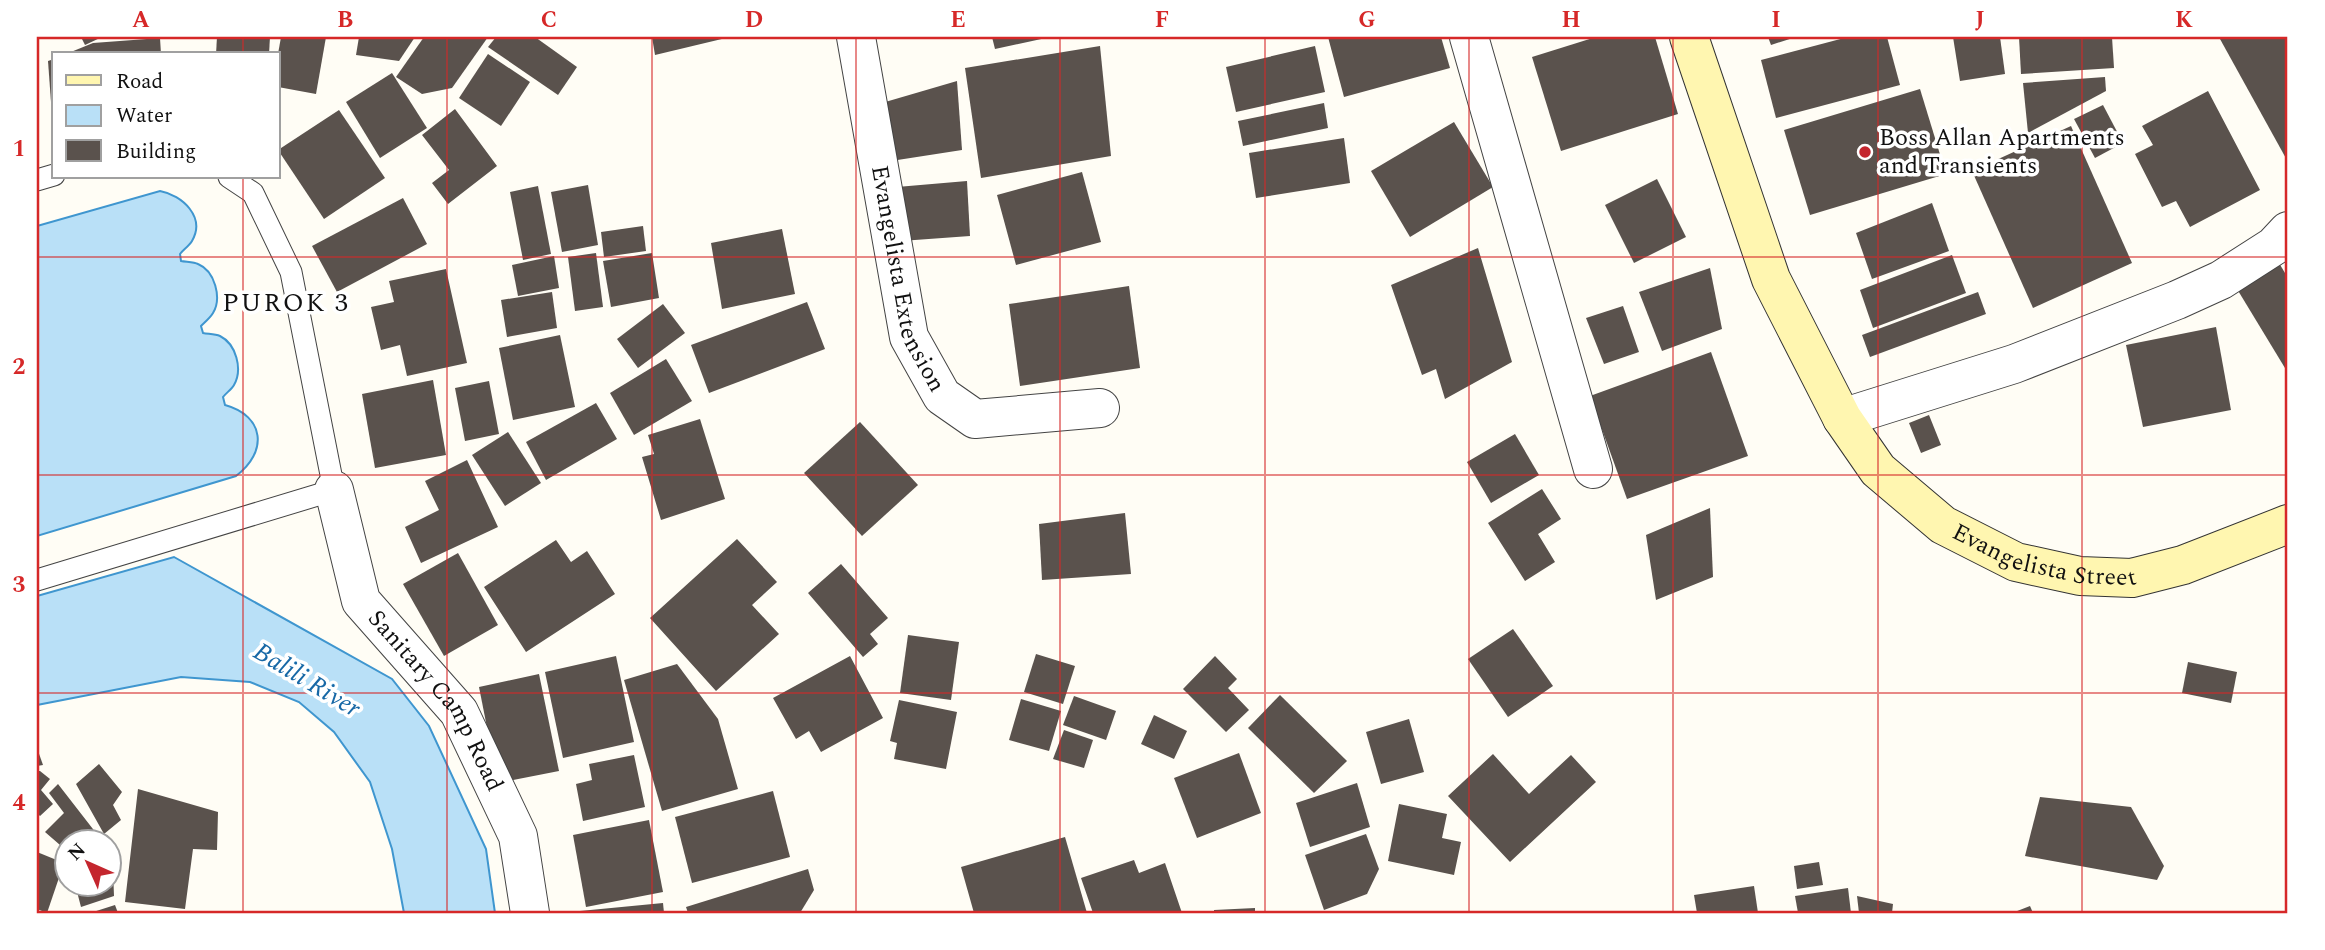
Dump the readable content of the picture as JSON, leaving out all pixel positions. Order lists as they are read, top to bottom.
{
  "streets": {
    "street": ["Evangelista Extension", "Evangelista Street", "Sanitary Camp Road"]
  },
  "districts": ["PUROK 3"],
  "water": ["Balili River"],
  "places": ["Boss Allan Apartments and Transients"],
  "legend": ["Road", "Water", "Building"],
  "north": "top left",
  "grid": {
    "columns": [
      "A",
      "B",
      "C",
      "D",
      "E",
      "F",
      "G",
      "H",
      "I",
      "J",
      "K"
    ],
    "rows": [
      "1",
      "2",
      "3",
      "4"
    ]
  }
}
